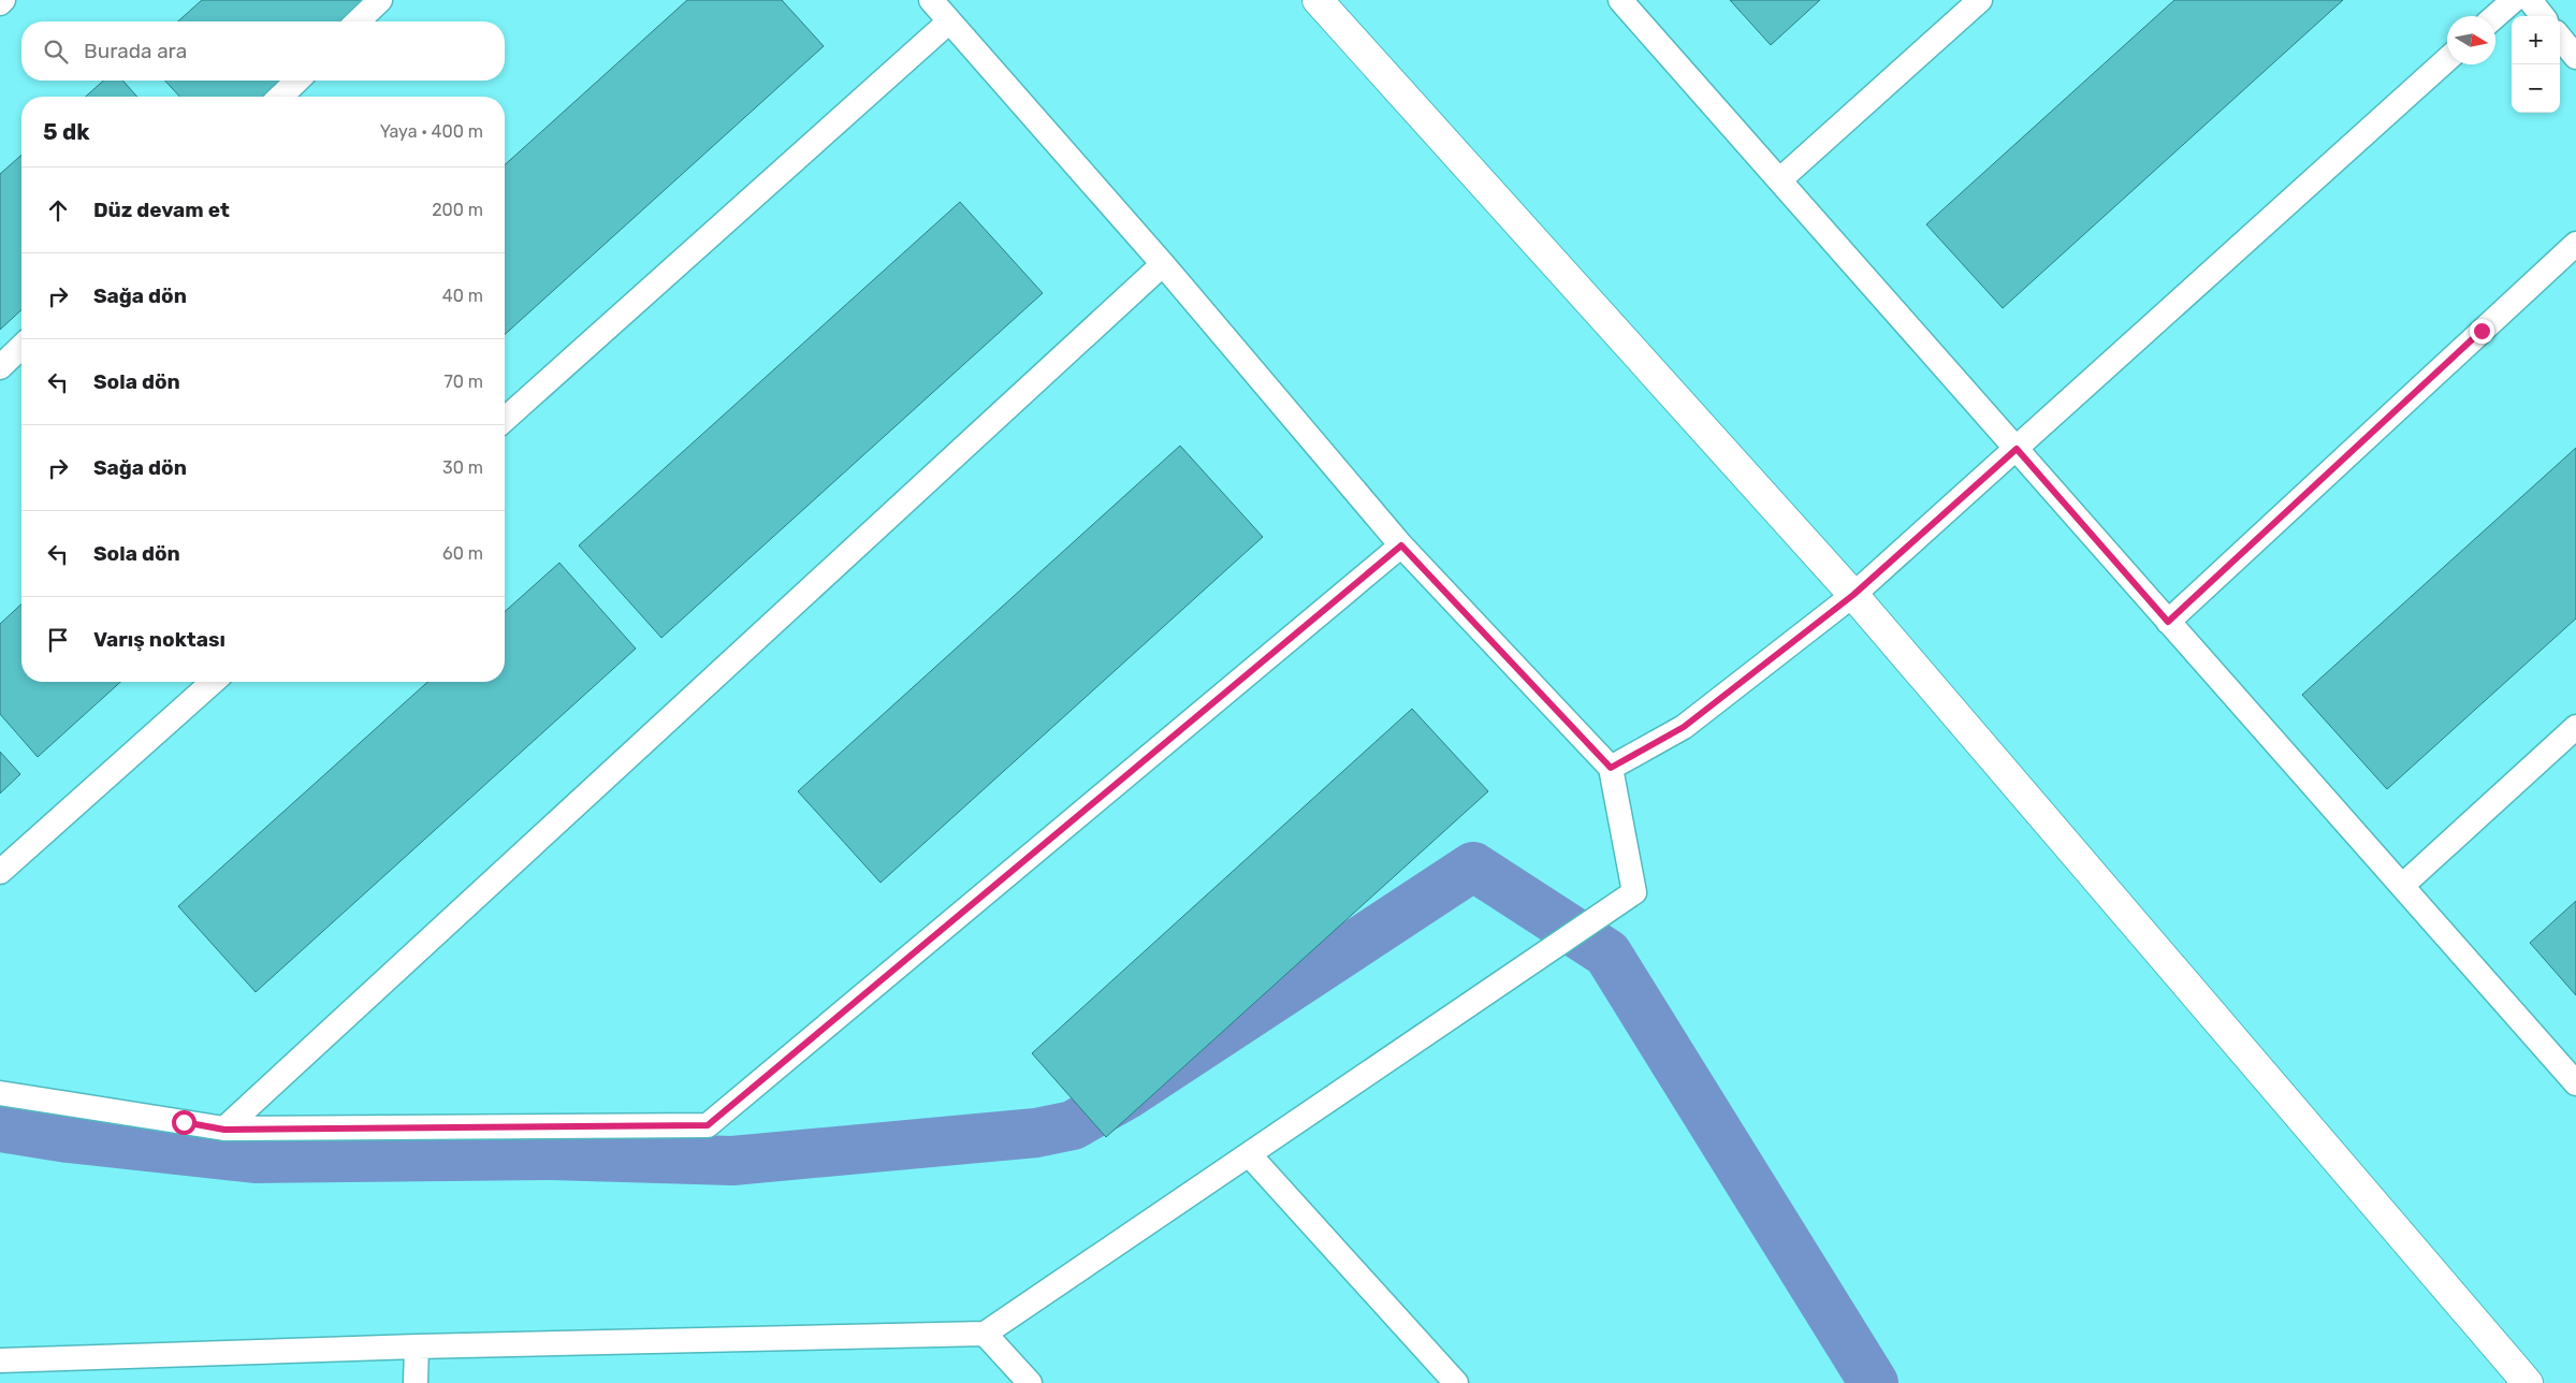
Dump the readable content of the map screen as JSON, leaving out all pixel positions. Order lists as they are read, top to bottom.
{
  "north": "right",
  "page": {
    "map_buttons": ["+", "−"],
    "search": "Burada ara",
    "heading": ["5 dk", "Yaya · 400 m"],
    "list": [
      ["Düz devam et", "200 m"],
      ["Sağa dön", "40 m"],
      ["Sola dön", "70 m"],
      ["Sağa dön", "30 m"],
      ["Sola dön", "60 m"],
      "Varış noktası"
    ]
  }
}
